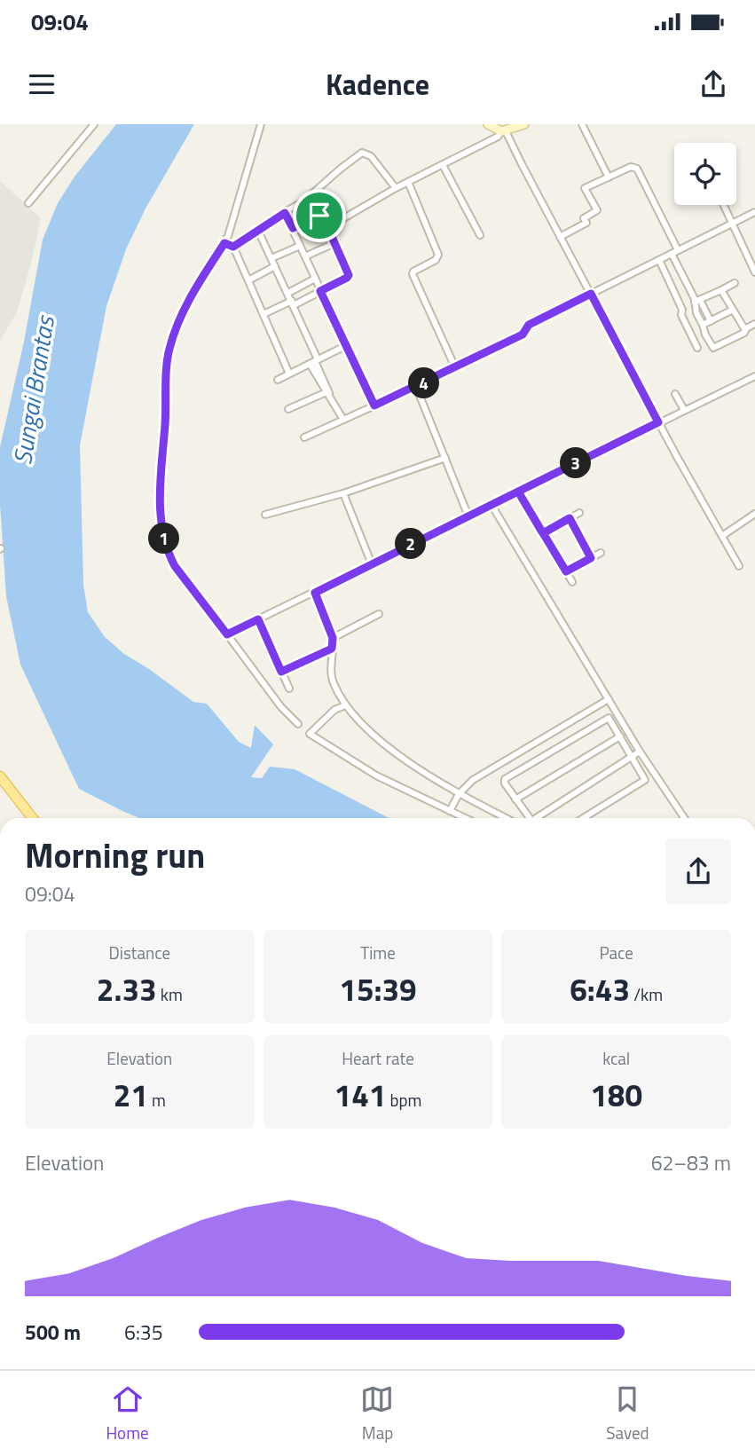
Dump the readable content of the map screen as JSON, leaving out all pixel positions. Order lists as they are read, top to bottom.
{
  "water": ["Sungai Brantas"],
  "page": {
    "status": "09:04",
    "header": "Kadence",
    "pins": [
      "4",
      "3",
      "1",
      "2"
    ],
    "heading": ["Morning run", "09:04"],
    "stats": [
      ["Distance", "2.33 km"],
      ["Time", "15:39"],
      ["Pace", "6:43 /km"],
      ["Elevation", "21 m"],
      ["Heart rate", "141 bpm"],
      ["kcal", "180"]
    ],
    "chart": ["Elevation", "62–83 m"],
    "list": [
      {
        "name": "500 m",
        "note": "6:35"
      }
    ],
    "tabs": ["Home", "Map", "Saved"]
  }
}
